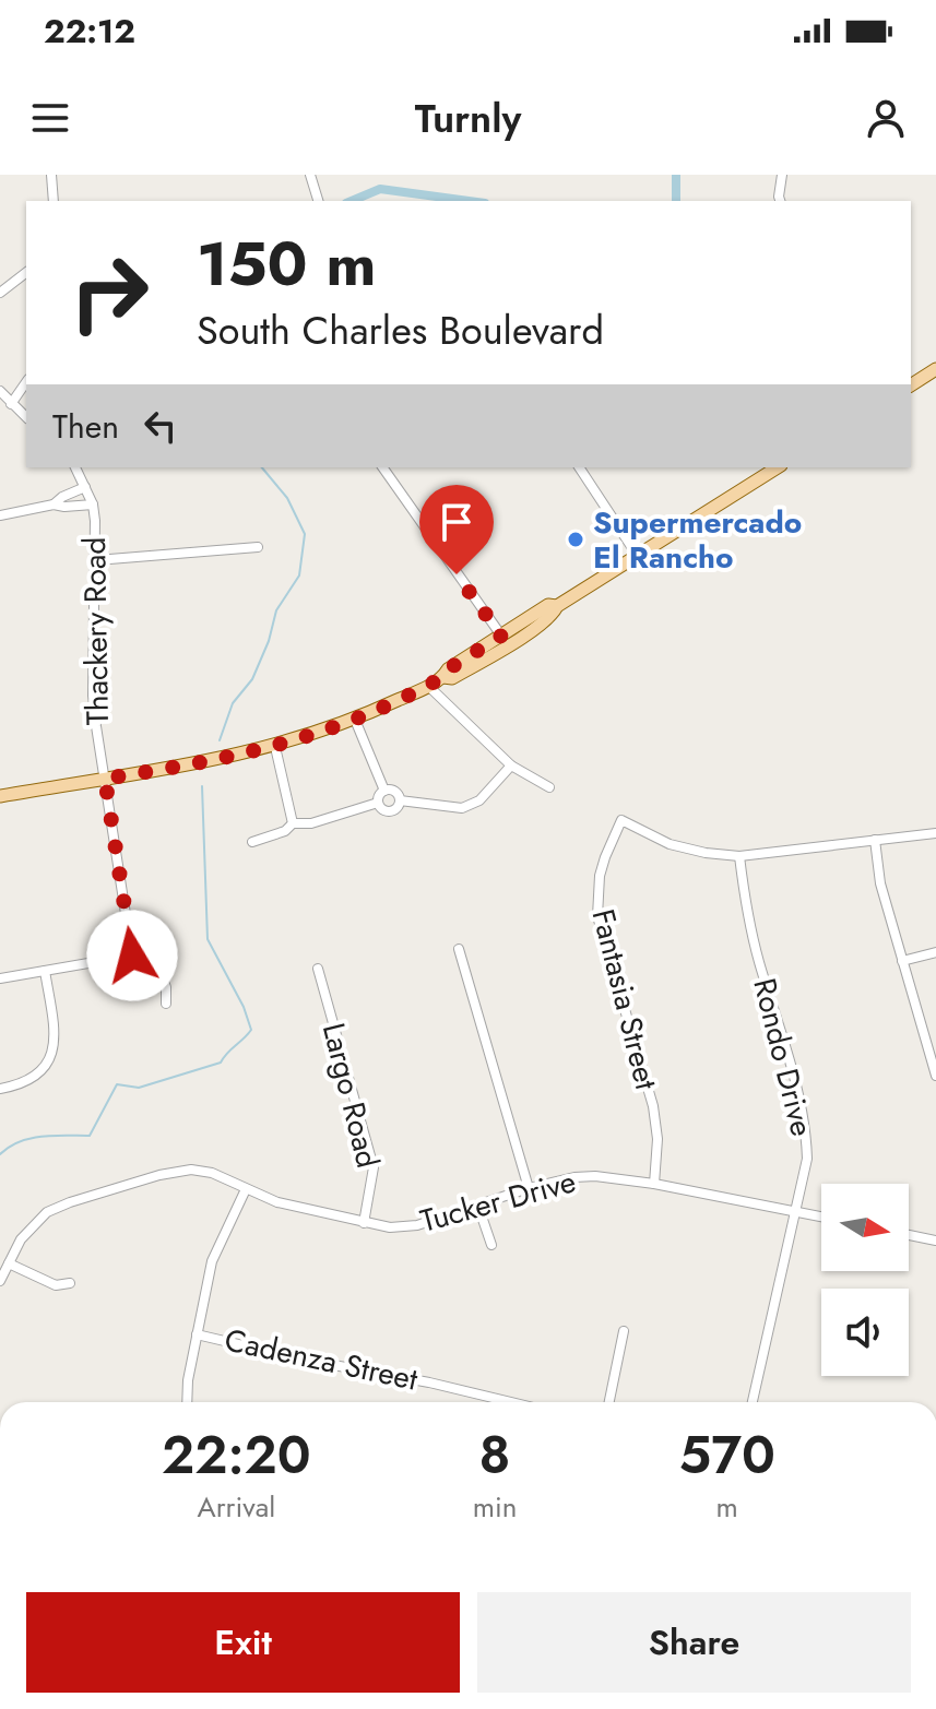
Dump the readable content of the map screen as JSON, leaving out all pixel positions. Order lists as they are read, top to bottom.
{
  "streets": {
    "street": [
      "Thackery Road",
      "Fantasia Street",
      "Rondo Drive",
      "Largo Road",
      "Tucker Drive",
      "Cadenza Street"
    ]
  },
  "crossings": [
    ["Fantasia Street", "Rondo Drive"],
    ["Fantasia Street", "Tucker Drive"],
    ["Rondo Drive", "Tucker Drive"],
    ["Largo Road", "Tucker Drive"]
  ],
  "places": ["Supermercado El Rancho"],
  "north": "right",
  "page": {
    "status": "22:12",
    "header": "Turnly",
    "turn": ["150 m", "South Charles Boulevard"],
    "then": "Then",
    "eta": [
      "22:20",
      "Arrival",
      "8",
      "min",
      "570",
      "m"
    ],
    "buttons": ["Exit", "Share"]
  }
}
